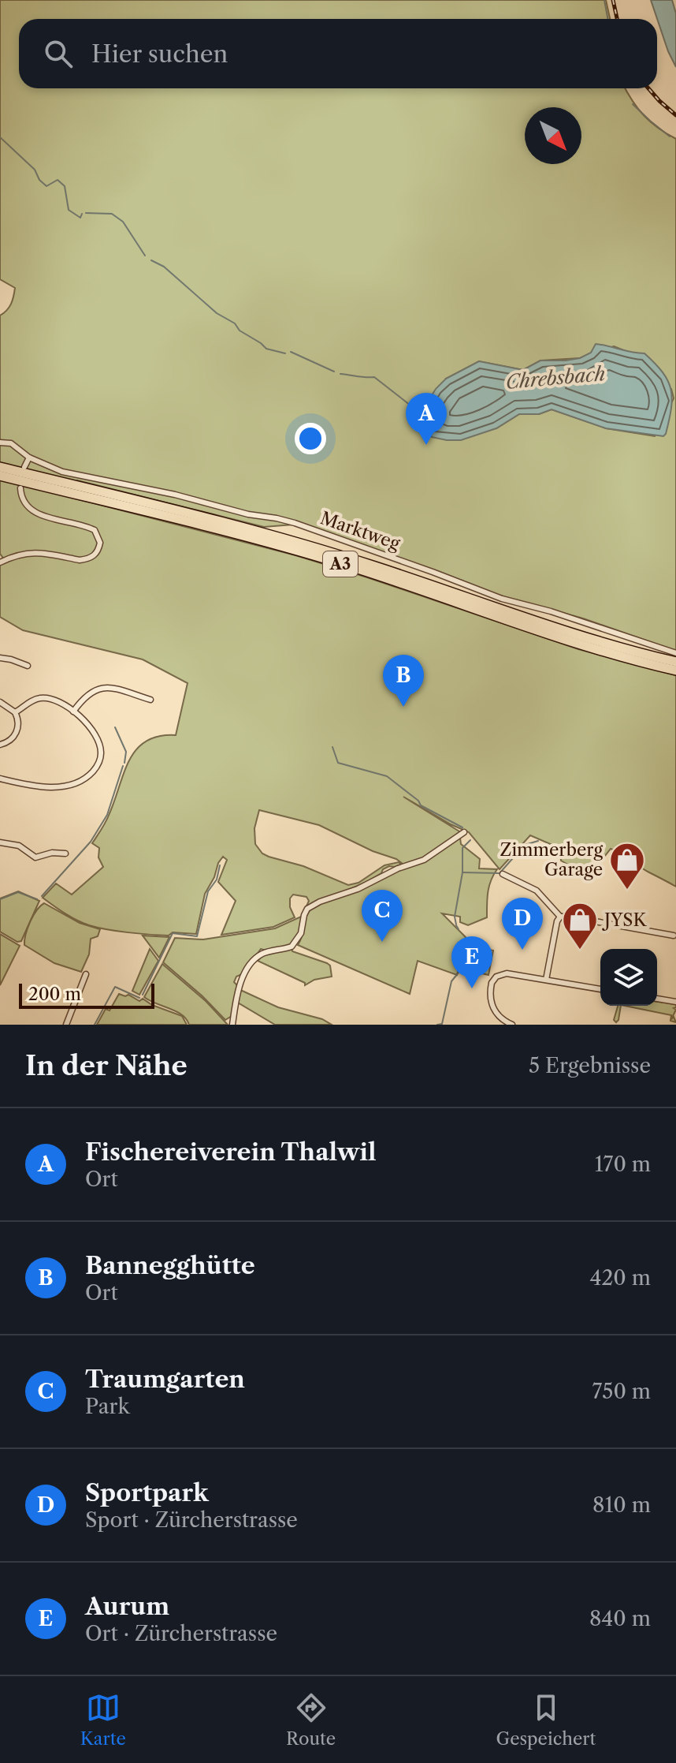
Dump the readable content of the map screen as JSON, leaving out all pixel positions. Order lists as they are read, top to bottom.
{
  "streets": {
    "highway": ["A3"],
    "street": ["Marktweg"]
  },
  "water": ["Chrebsbach"],
  "places": {
    "shop": ["Zimmerberg Garage", "JYSK"]
  },
  "scale_bar": "200 m",
  "north": "bottom right",
  "page": {
    "search": "Hier suchen",
    "pins": [
      "A",
      "B",
      "C",
      "D",
      "E"
    ],
    "scale": "200 m",
    "heading": ["In der Nähe", "5 Ergebnisse"],
    "list": [
      {
        "mark": "A",
        "name": "Fischereiverein Thalwil",
        "note": "Ort",
        "value": "170 m"
      },
      {
        "mark": "B",
        "name": "Bannegghütte",
        "note": "Ort",
        "value": "420 m"
      },
      {
        "mark": "C",
        "name": "Traumgarten",
        "note": "Park",
        "value": "750 m"
      },
      {
        "mark": "D",
        "name": "Sportpark",
        "note": "Sport · Zürcherstrasse",
        "value": "810 m"
      },
      {
        "mark": "E",
        "name": "Aurum",
        "note": "Ort · Zürcherstrasse",
        "value": "840 m"
      }
    ],
    "nav": ["Karte", "Route", "Gespeichert"]
  }
}
